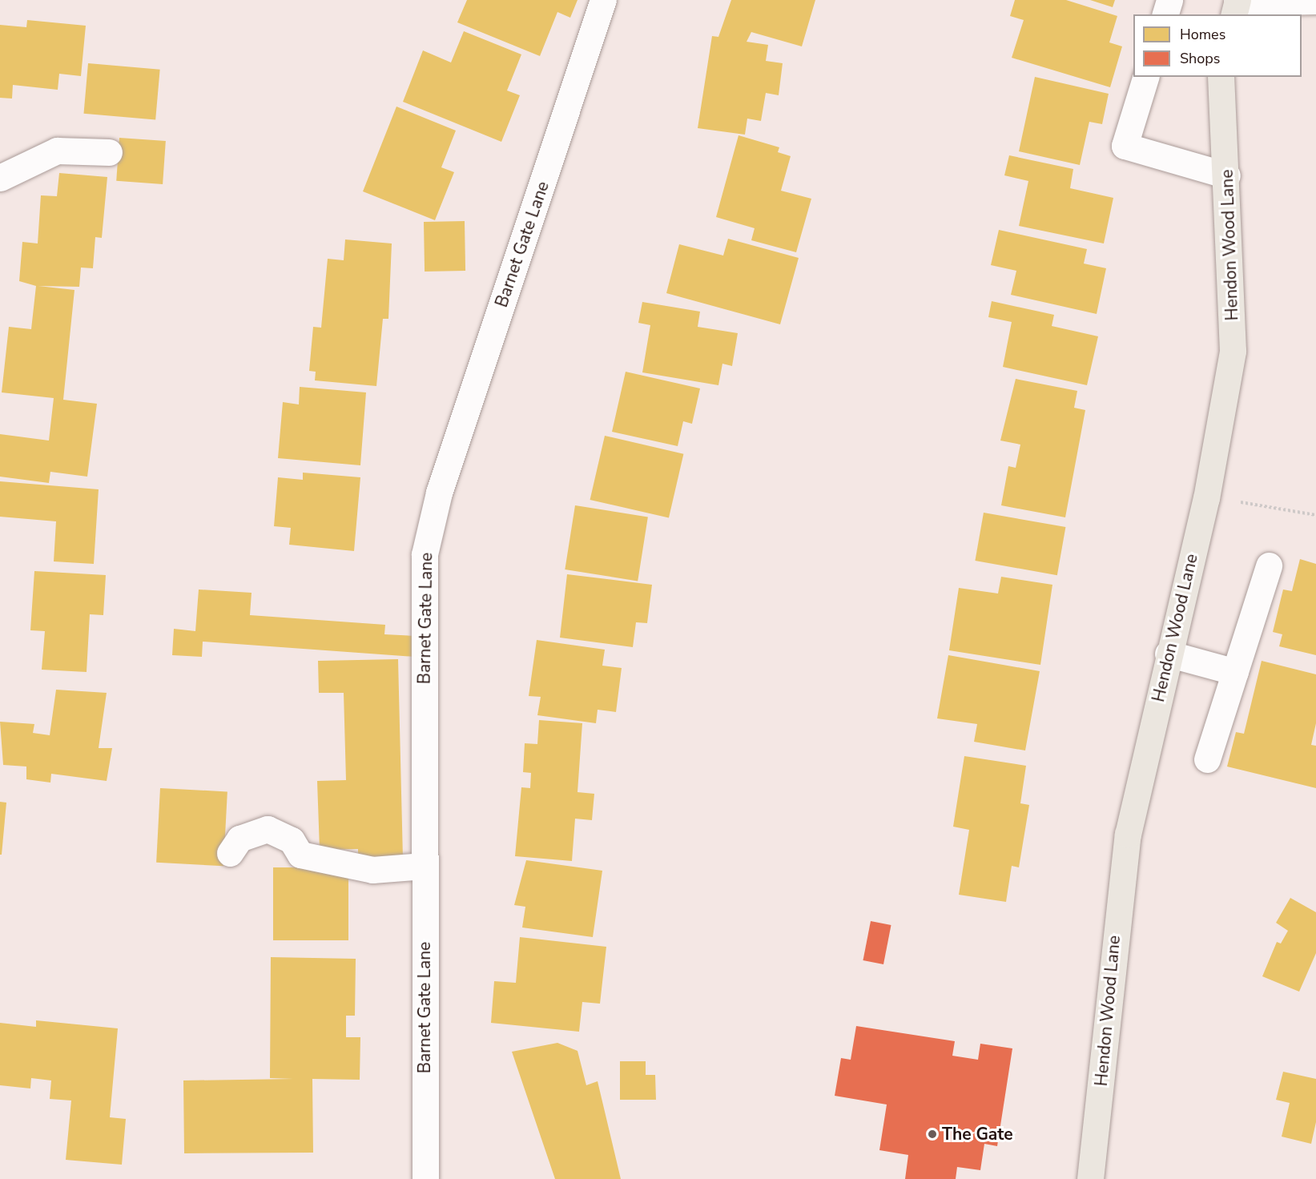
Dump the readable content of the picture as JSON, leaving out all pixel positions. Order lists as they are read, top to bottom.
{
  "streets": {
    "main road": ["Hendon Wood Lane"],
    "street": ["Barnet Gate Lane"]
  },
  "places": ["The Gate"],
  "legend": ["Homes", "Shops"]
}
